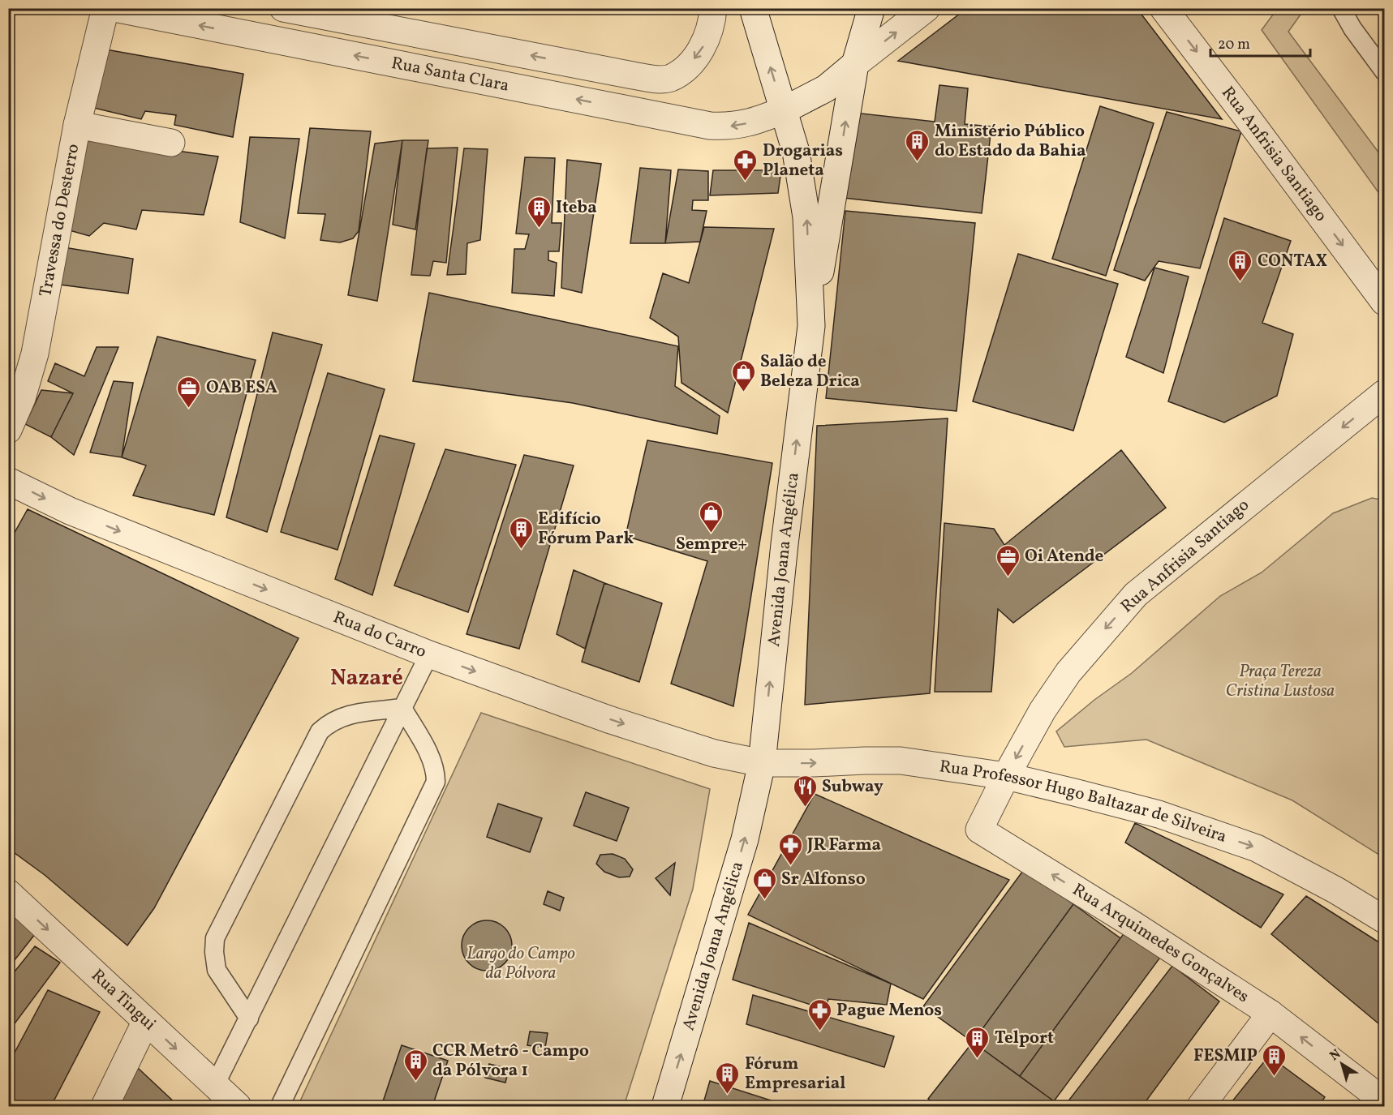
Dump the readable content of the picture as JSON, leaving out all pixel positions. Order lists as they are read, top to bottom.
{
  "streets": {
    "street": [
      "Rua Santa Clara",
      "Rua Anfrisia Santiago",
      "Travessa do Desterro",
      "Avenida Joana Angélica",
      "Rua do Carro",
      "Rua Professor Hugo Baltazar de Silveira",
      "Rua Arquimedes Gonçalves",
      "Rua Tingui"
    ]
  },
  "crossings": [
    ["Rua Santa Clara", "Avenida Joana Angélica"],
    ["Rua Anfrisia Santiago", "Rua Professor Hugo Baltazar de Silveira"],
    ["Rua Anfrisia Santiago", "Rua Arquimedes Gonçalves"],
    ["Avenida Joana Angélica", "Rua do Carro"],
    ["Avenida Joana Angélica", "Rua Professor Hugo Baltazar de Silveira"],
    ["Rua do Carro", "Rua Professor Hugo Baltazar de Silveira"],
    ["Rua Professor Hugo Baltazar de Silveira", "Rua Arquimedes Gonçalves"]
  ],
  "one_way": [
    "Rua Santa Clara",
    "Avenida Joana Angélica",
    "Rua do Carro",
    "Rua Professor Hugo Baltazar de Silveira",
    "Rua Arquimedes Gonçalves",
    "Rua Tingui"
  ],
  "districts": ["Nazaré"],
  "parks": ["Praça Tereza Cristina Lustosa", "Largo do Campo da Pólvora"],
  "places": {
    "building": [
      "Ministério Público do Estado da Bahia",
      "Iteba",
      "CONTAX",
      "Edifício Fórum Park",
      "Telport",
      "FESMIP",
      "CCR Metrô - Campo da Pólvora 1",
      "Fórum Empresarial"
    ],
    "pharmacy": ["Drogarias Planeta", "JR Farma", "Pague Menos"],
    "shop": ["Salão de Beleza Drica", "Sempre+", "Sr Alfonso"],
    "office": ["OAB ESA", "Oi Atende"],
    "restaurant": ["Subway"]
  },
  "scale_bar": "20 m",
  "north": "top left"
}
